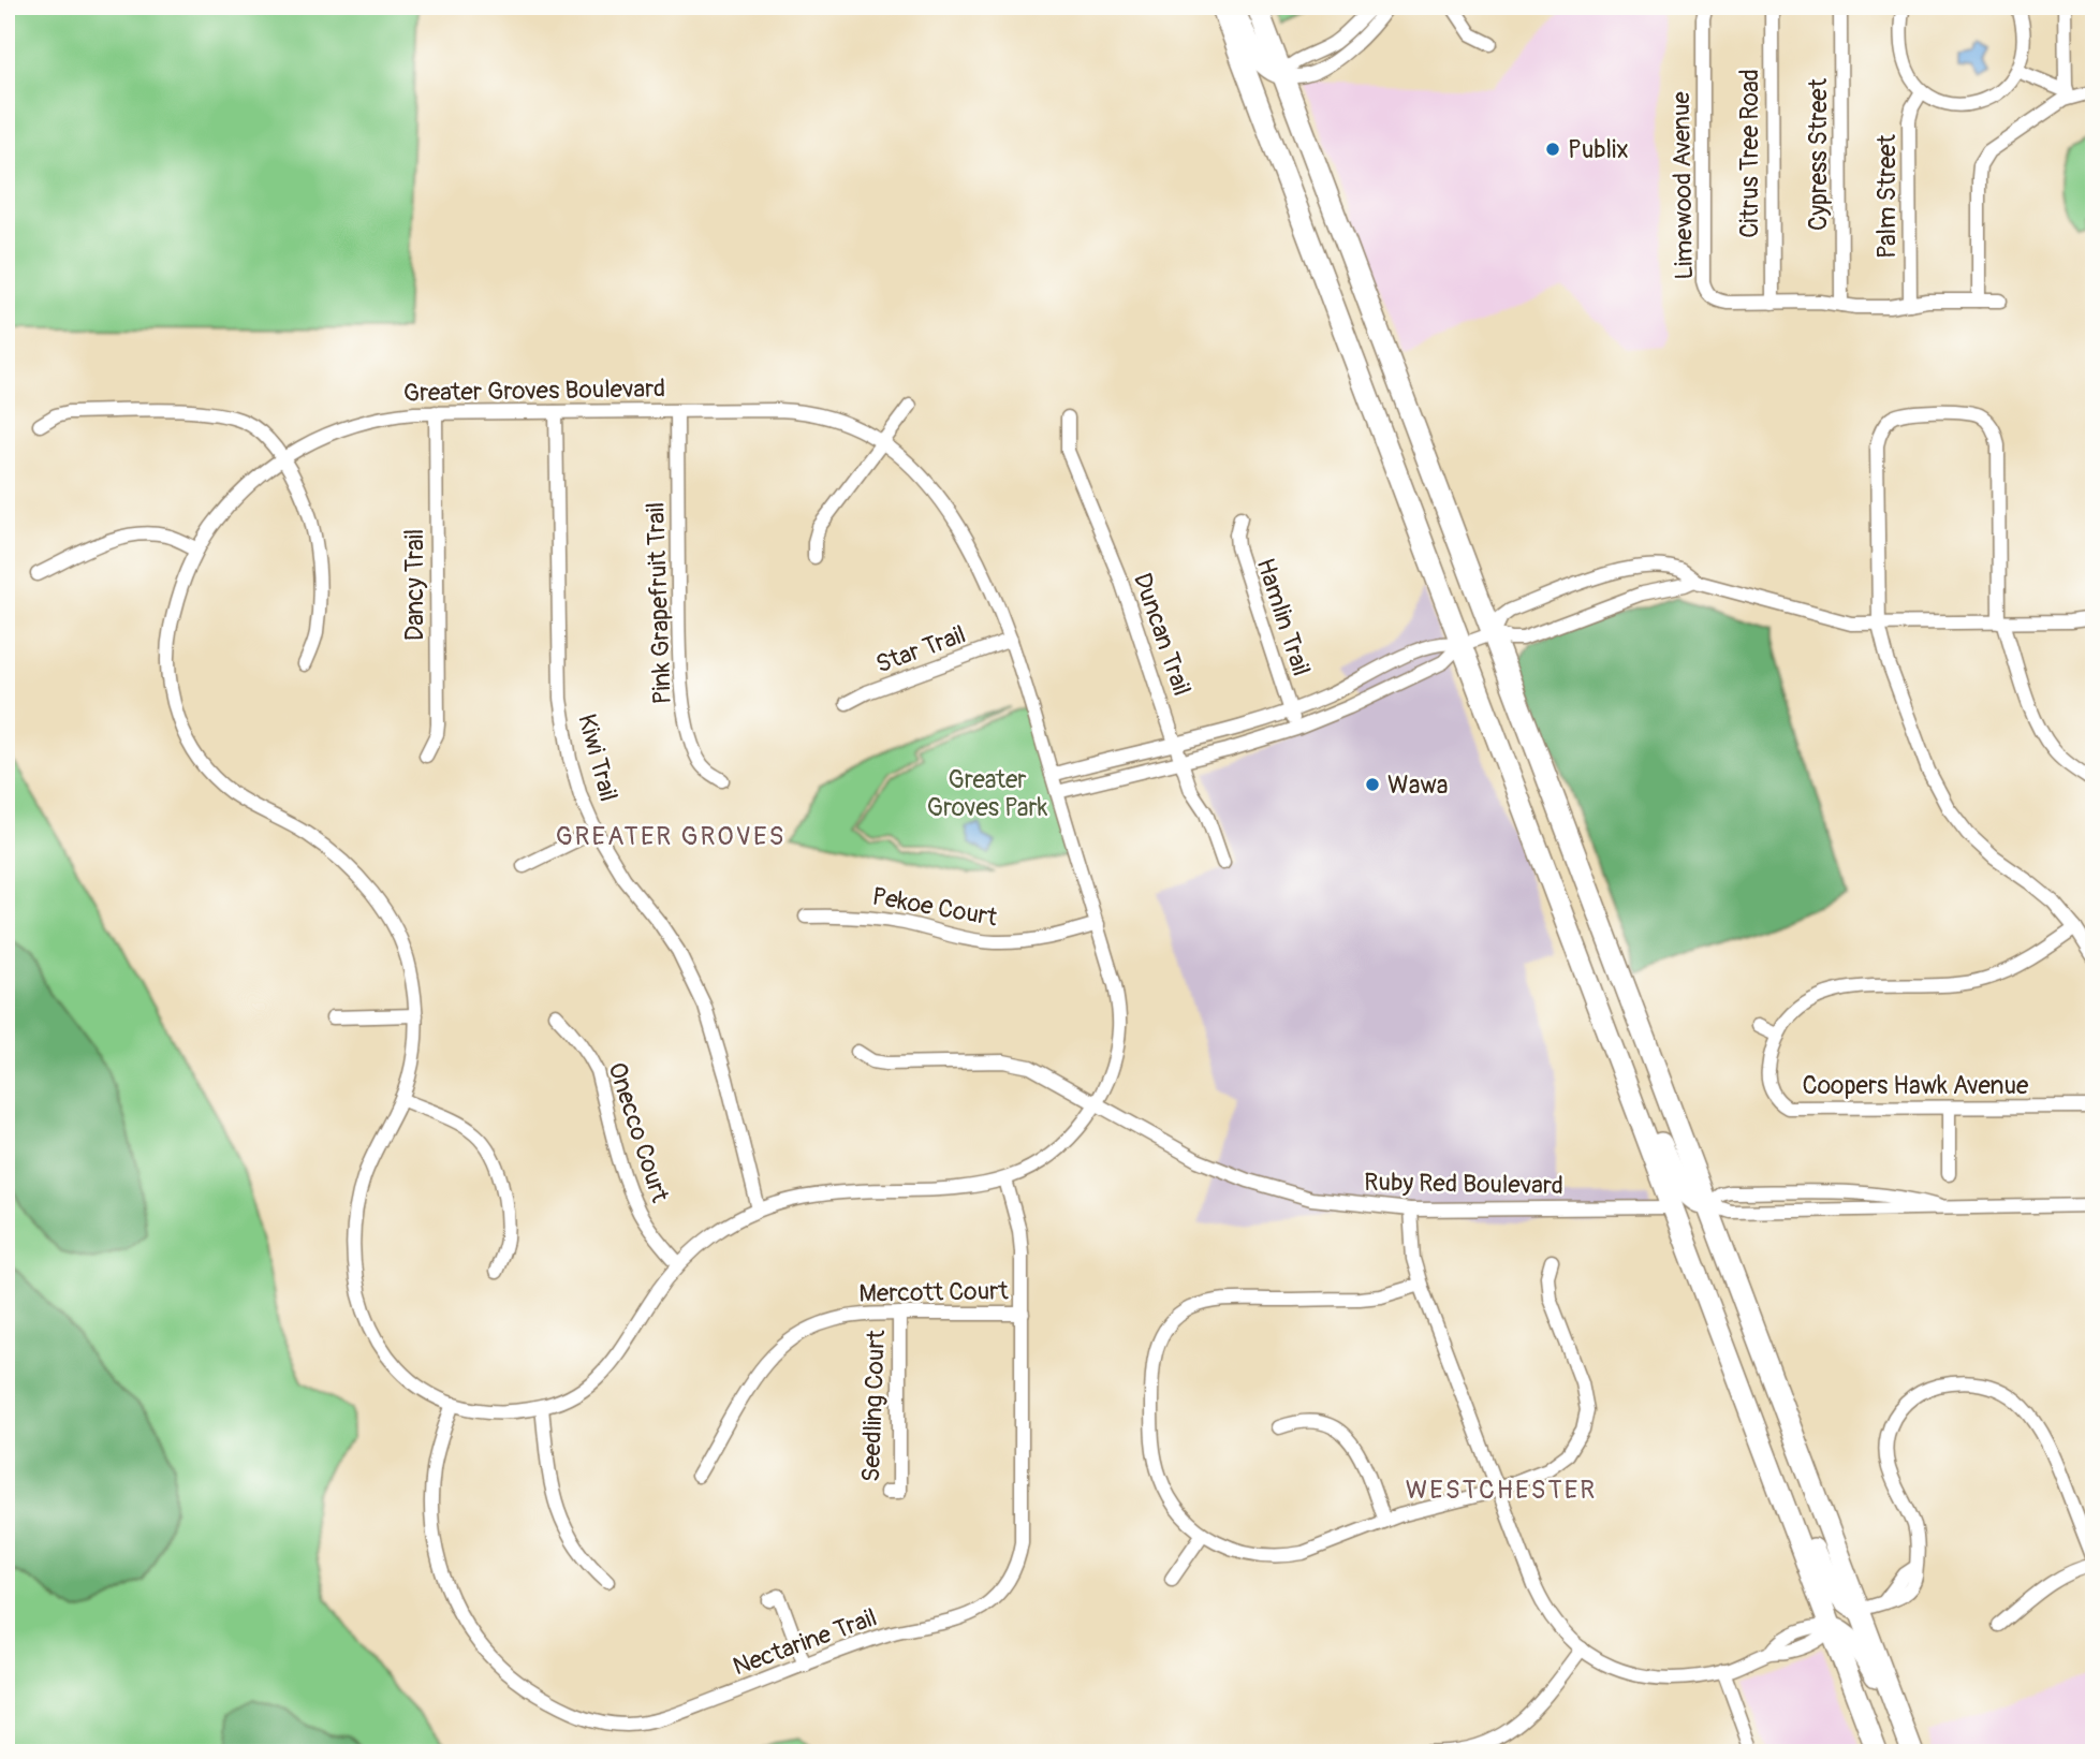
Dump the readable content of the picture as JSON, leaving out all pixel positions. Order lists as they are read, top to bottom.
{
  "streets": {
    "street": [
      "Citrus Tree Road",
      "Cypress Street",
      "Limewood Avenue",
      "Palm Street",
      "Greater Groves Boulevard",
      "Dancy Trail",
      "Pink Grapefruit Trail",
      "Hamlin Trail",
      "Duncan Trail",
      "Star Trail",
      "Kiwi Trail",
      "Pekoe Court",
      "Coopers Hawk Avenue",
      "Onecco Court",
      "Ruby Red Boulevard",
      "Mercott Court",
      "Seedling Court",
      "Nectarine Trail"
    ]
  },
  "crossings": [
    ["Citrus Tree Road", "Limewood Avenue"],
    ["Cypress Street", "Limewood Avenue"],
    ["Limewood Avenue", "Palm Street"],
    ["Greater Groves Boulevard", "Dancy Trail"],
    ["Greater Groves Boulevard", "Pink Grapefruit Trail"],
    ["Greater Groves Boulevard", "Star Trail"],
    ["Greater Groves Boulevard", "Kiwi Trail"],
    ["Greater Groves Boulevard", "Pekoe Court"],
    ["Greater Groves Boulevard", "Onecco Court"],
    ["Greater Groves Boulevard", "Ruby Red Boulevard"],
    ["Greater Groves Boulevard", "Nectarine Trail"],
    ["Mercott Court", "Seedling Court"],
    ["Mercott Court", "Nectarine Trail"]
  ],
  "districts": ["GREATER GROVES", "WESTCHESTER"],
  "parks": ["Greater Groves Park"],
  "places": ["Publix", "Wawa"]
}
